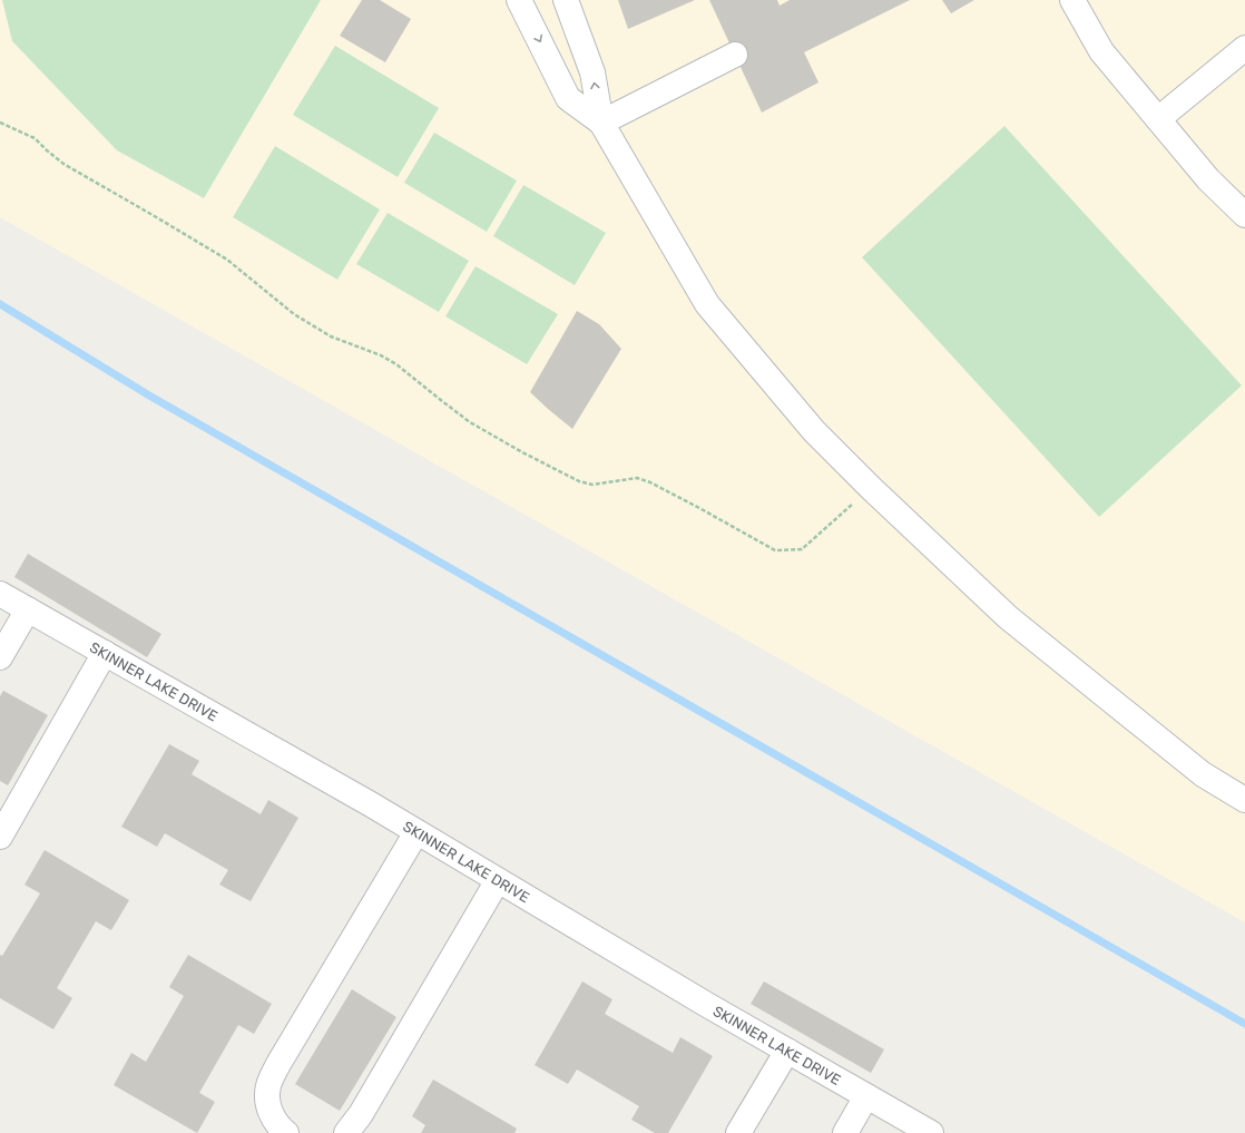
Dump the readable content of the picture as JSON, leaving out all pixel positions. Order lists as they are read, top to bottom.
{
  "streets": {
    "street": ["SKINNER LAKE DRIVE"]
  }
}
